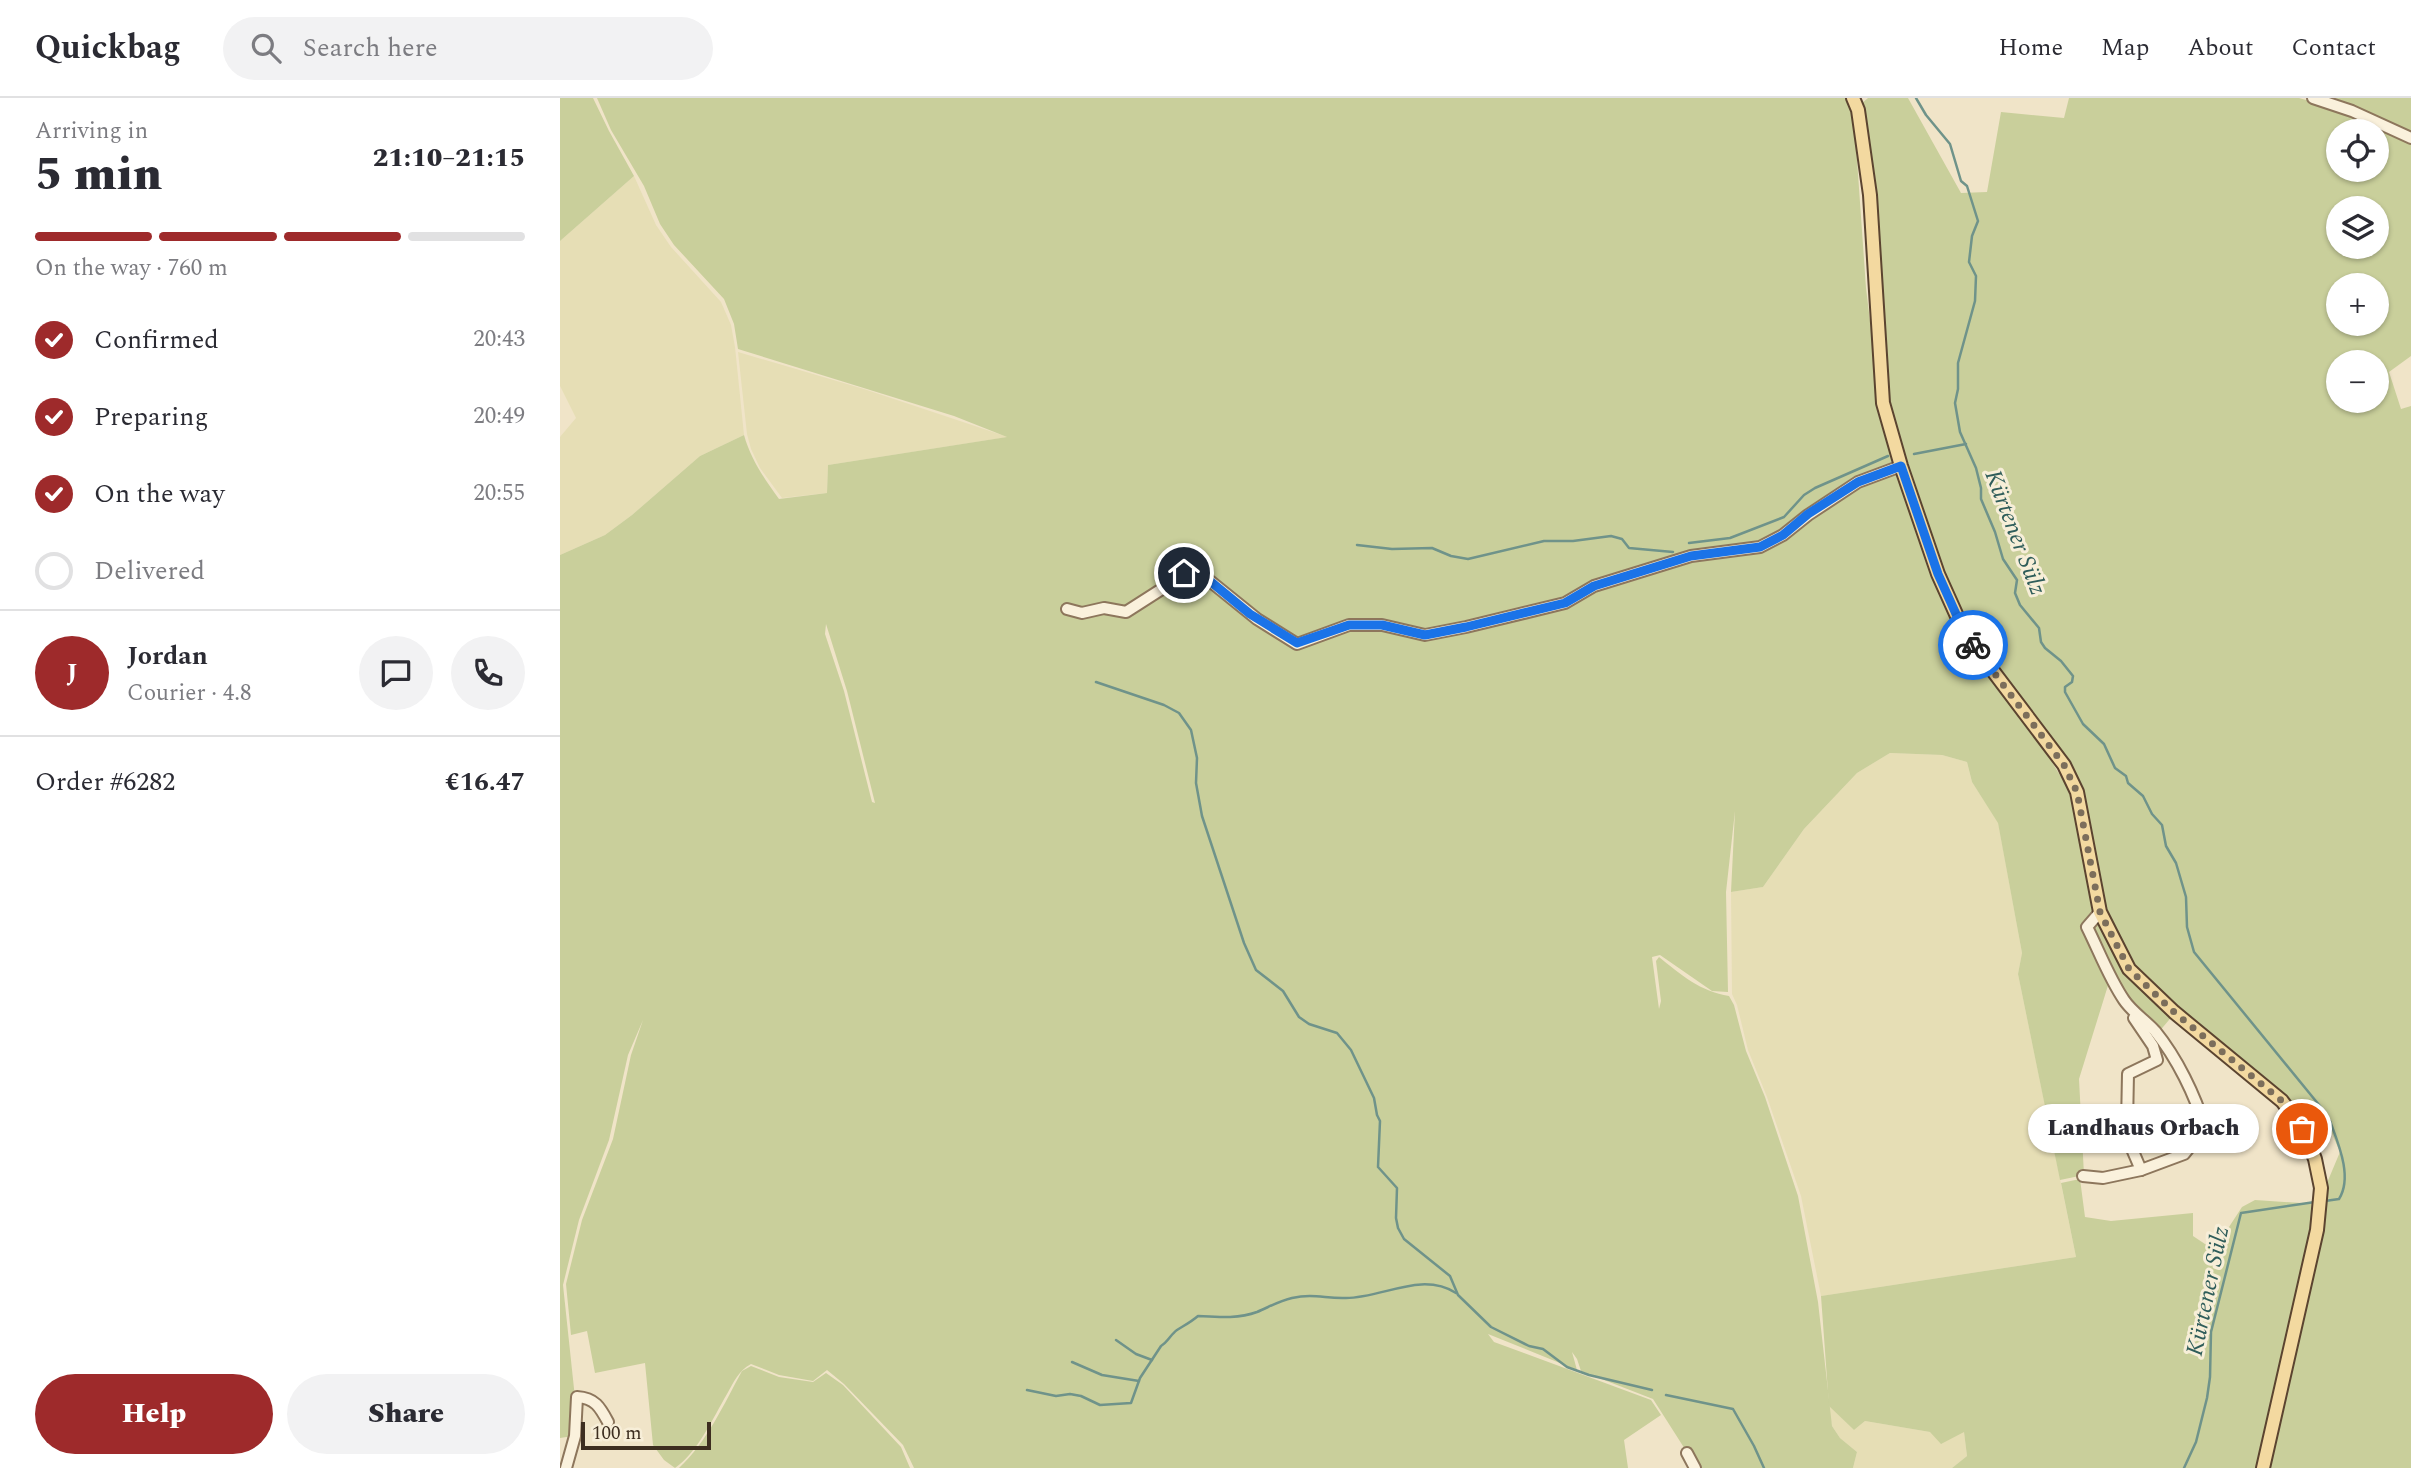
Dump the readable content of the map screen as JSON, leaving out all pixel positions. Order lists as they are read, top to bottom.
{
  "water": ["Kürtener Sülz"],
  "places": ["Landhaus Orbach"],
  "scale_bar": "100 m",
  "page": {
    "header": "Quickbag",
    "search": "Search here",
    "nav": [
      "Home",
      "Map",
      "About",
      "Contact"
    ],
    "heading": ["5 min", "Arriving in", "21:10–21:15"],
    "panel": [
      "Jordan",
      "Courier · 4.8",
      "Order #6282",
      "€16.47"
    ],
    "map_buttons": ["+", "−"],
    "bar": "On the way · 760 m",
    "list": [
      ["Confirmed", "20:43"],
      ["Preparing", "20:49"],
      ["On the way", "20:55"],
      "Delivered"
    ],
    "round": "J",
    "bubble": "Landhaus Orbach",
    "buttons": ["Help", "Share"],
    "scale": "100 m"
  }
}
